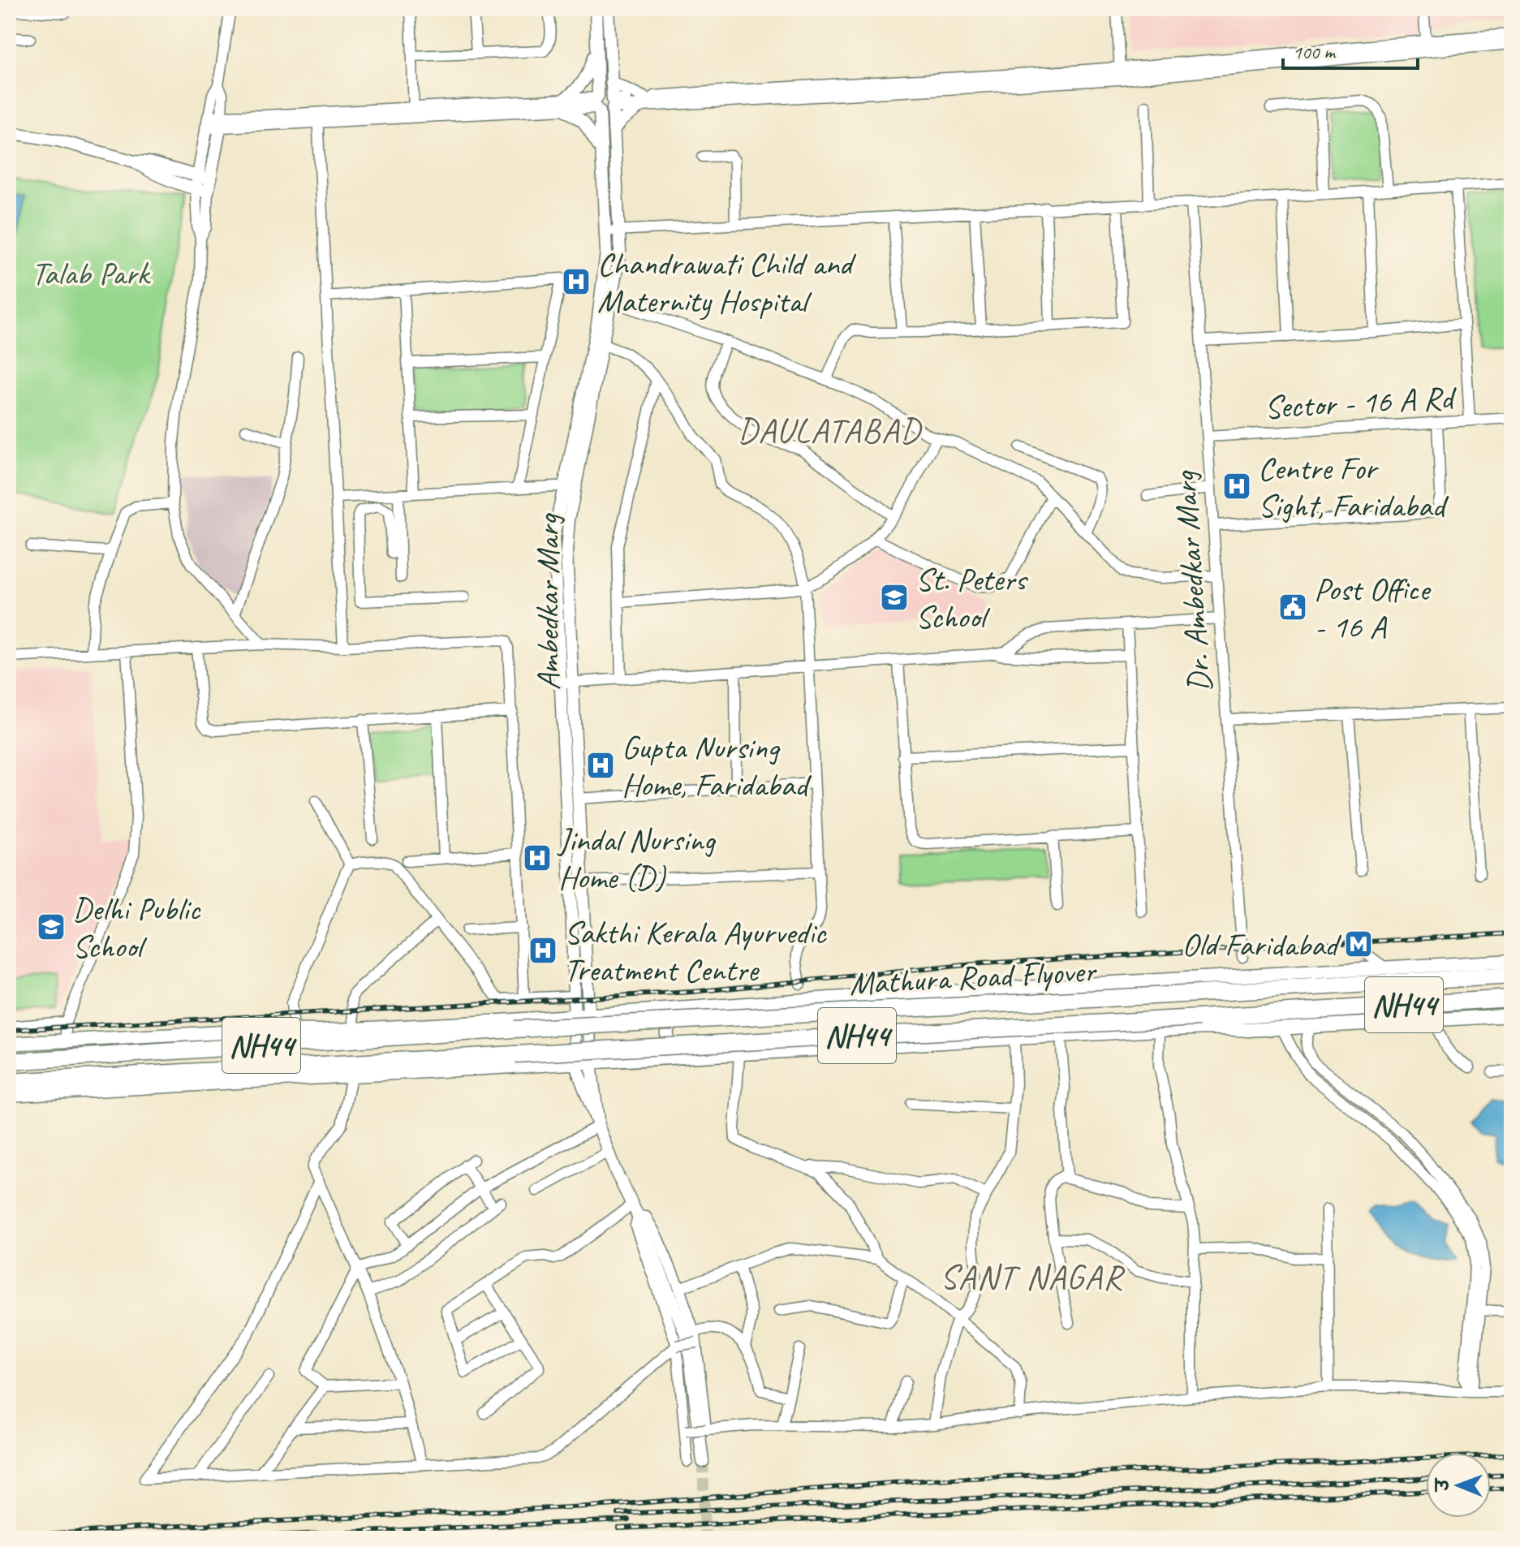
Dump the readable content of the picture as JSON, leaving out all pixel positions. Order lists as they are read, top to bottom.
{
  "streets": {
    "highway": ["Mathura Road Flyover", "NH44"],
    "street": ["Sector - 16 A Rd", "Dr. Ambedkar Marg", "Ambedkar Marg"]
  },
  "crossings": [
    ["Sector - 16 A Rd", "Dr. Ambedkar Marg"],
    ["Mathura Road Flyover", "NH44"]
  ],
  "districts": ["DAULATABAD", "SANT NAGAR"],
  "parks": ["Talab Park"],
  "places": {
    "hospital": [
      "Chandrawati Child and Maternity Hospital",
      "Centre For Sight, Faridabad",
      "Gupta Nursing Home, Faridabad",
      "Jindal Nursing Home (D)",
      "Sakthi Kerala Ayurvedic Treatment Centre"
    ],
    "school or university": ["St. Peters School", "Delhi Public School"],
    "public building": ["Post Office - 16 A"],
    "metro station": ["Old Faridabad"]
  },
  "scale_bar": "100 m",
  "north": "left"
}
